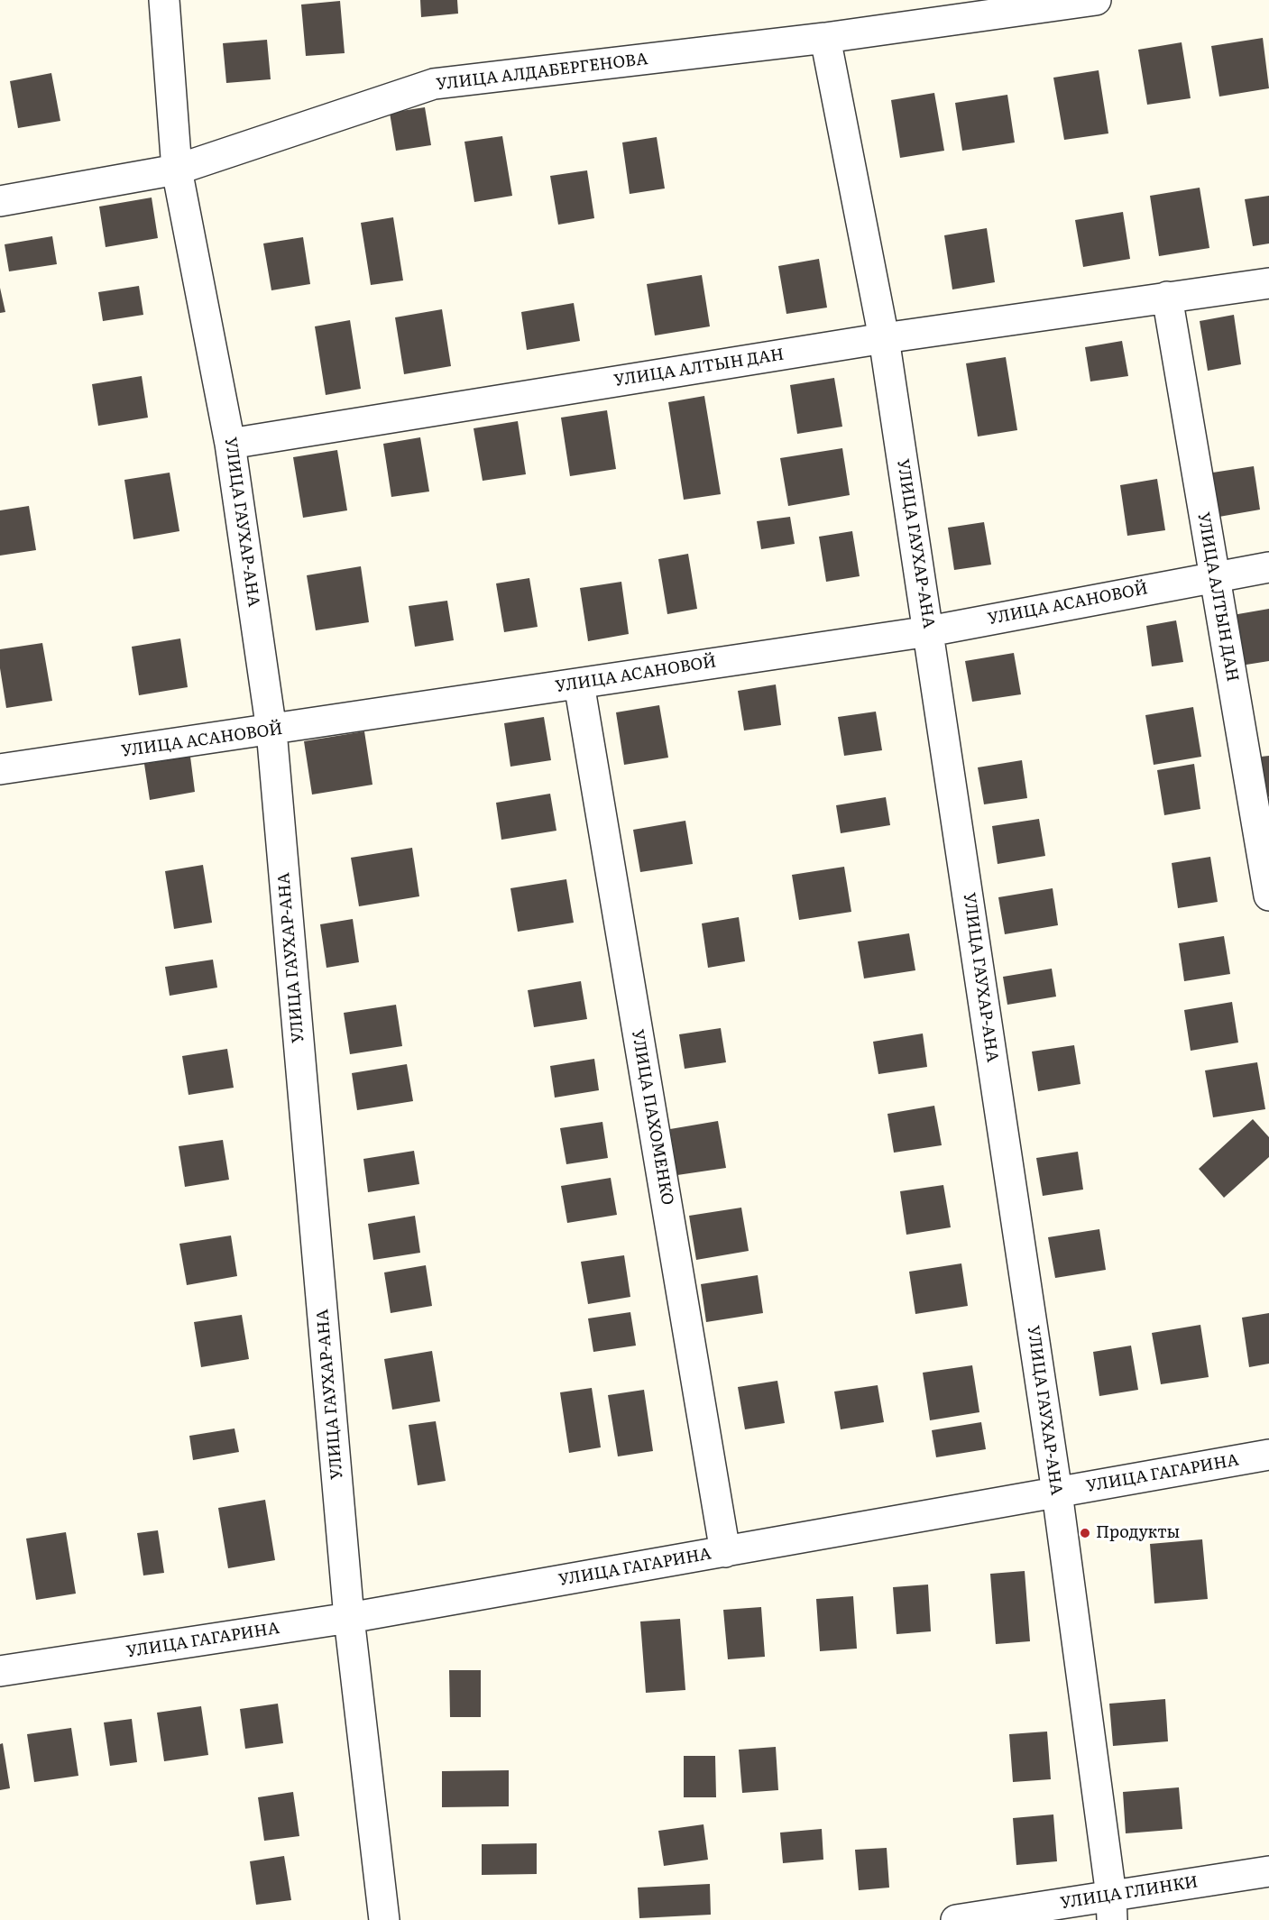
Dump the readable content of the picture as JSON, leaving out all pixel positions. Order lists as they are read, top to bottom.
{
  "streets": {
    "street": [
      "УЛИЦА АЛДАБЕРГЕНОВА",
      "УЛИЦА АЛТЫН ДАН",
      "УЛИЦА ГАУХАР-АНА",
      "УЛИЦА АСАНОВОЙ",
      "УЛИЦА ПАХОМЕНКО",
      "УЛИЦА ГАГАРИНА",
      "УЛИЦА ГЛИНКИ"
    ]
  },
  "crossings": [
    ["УЛИЦА АЛДАБЕРГЕНОВА", "УЛИЦА ГАУХАР-АНА"],
    ["УЛИЦА АЛТЫН ДАН", "УЛИЦА ГАУХАР-АНА"],
    ["УЛИЦА АЛТЫН ДАН", "УЛИЦА АСАНОВОЙ"],
    ["УЛИЦА ГАУХАР-АНА", "УЛИЦА АСАНОВОЙ"],
    ["УЛИЦА ГАУХАР-АНА", "УЛИЦА ГАГАРИНА"],
    ["УЛИЦА ГАУХАР-АНА", "УЛИЦА ГЛИНКИ"],
    ["УЛИЦА АСАНОВОЙ", "УЛИЦА ПАХОМЕНКО"],
    ["УЛИЦА ПАХОМЕНКО", "УЛИЦА ГАГАРИНА"]
  ],
  "places": ["Продукты"]
}
